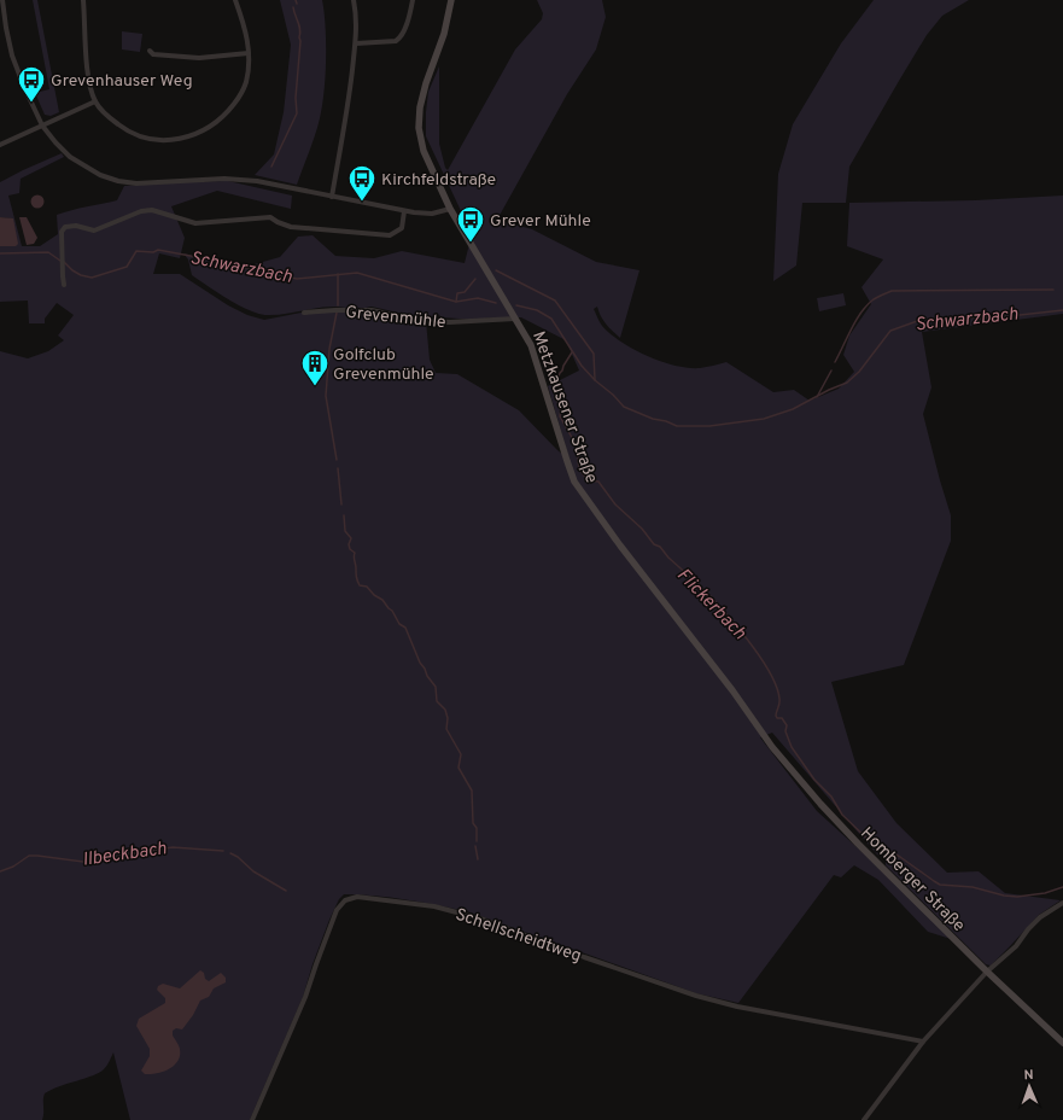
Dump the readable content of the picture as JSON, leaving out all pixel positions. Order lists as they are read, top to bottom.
{
  "streets": {
    "main road": ["Metzkausener Straße", "Homberger Straße"],
    "street": ["Grevenmühle", "Schellscheidtweg"]
  },
  "crossings": [
    ["Grevenmühle", "Metzkausener Straße"],
    ["Metzkausener Straße", "Homberger Straße"]
  ],
  "water": ["Schwarzbach", "Flickerbach", "Ilbeckbach"],
  "places": {
    "bus stop": ["Grevenhauser Weg", "Kirchfeldstraße", "Grever Mühle"],
    "building": ["Golfclub Grevenmühle"]
  },
  "north": "top"
}
